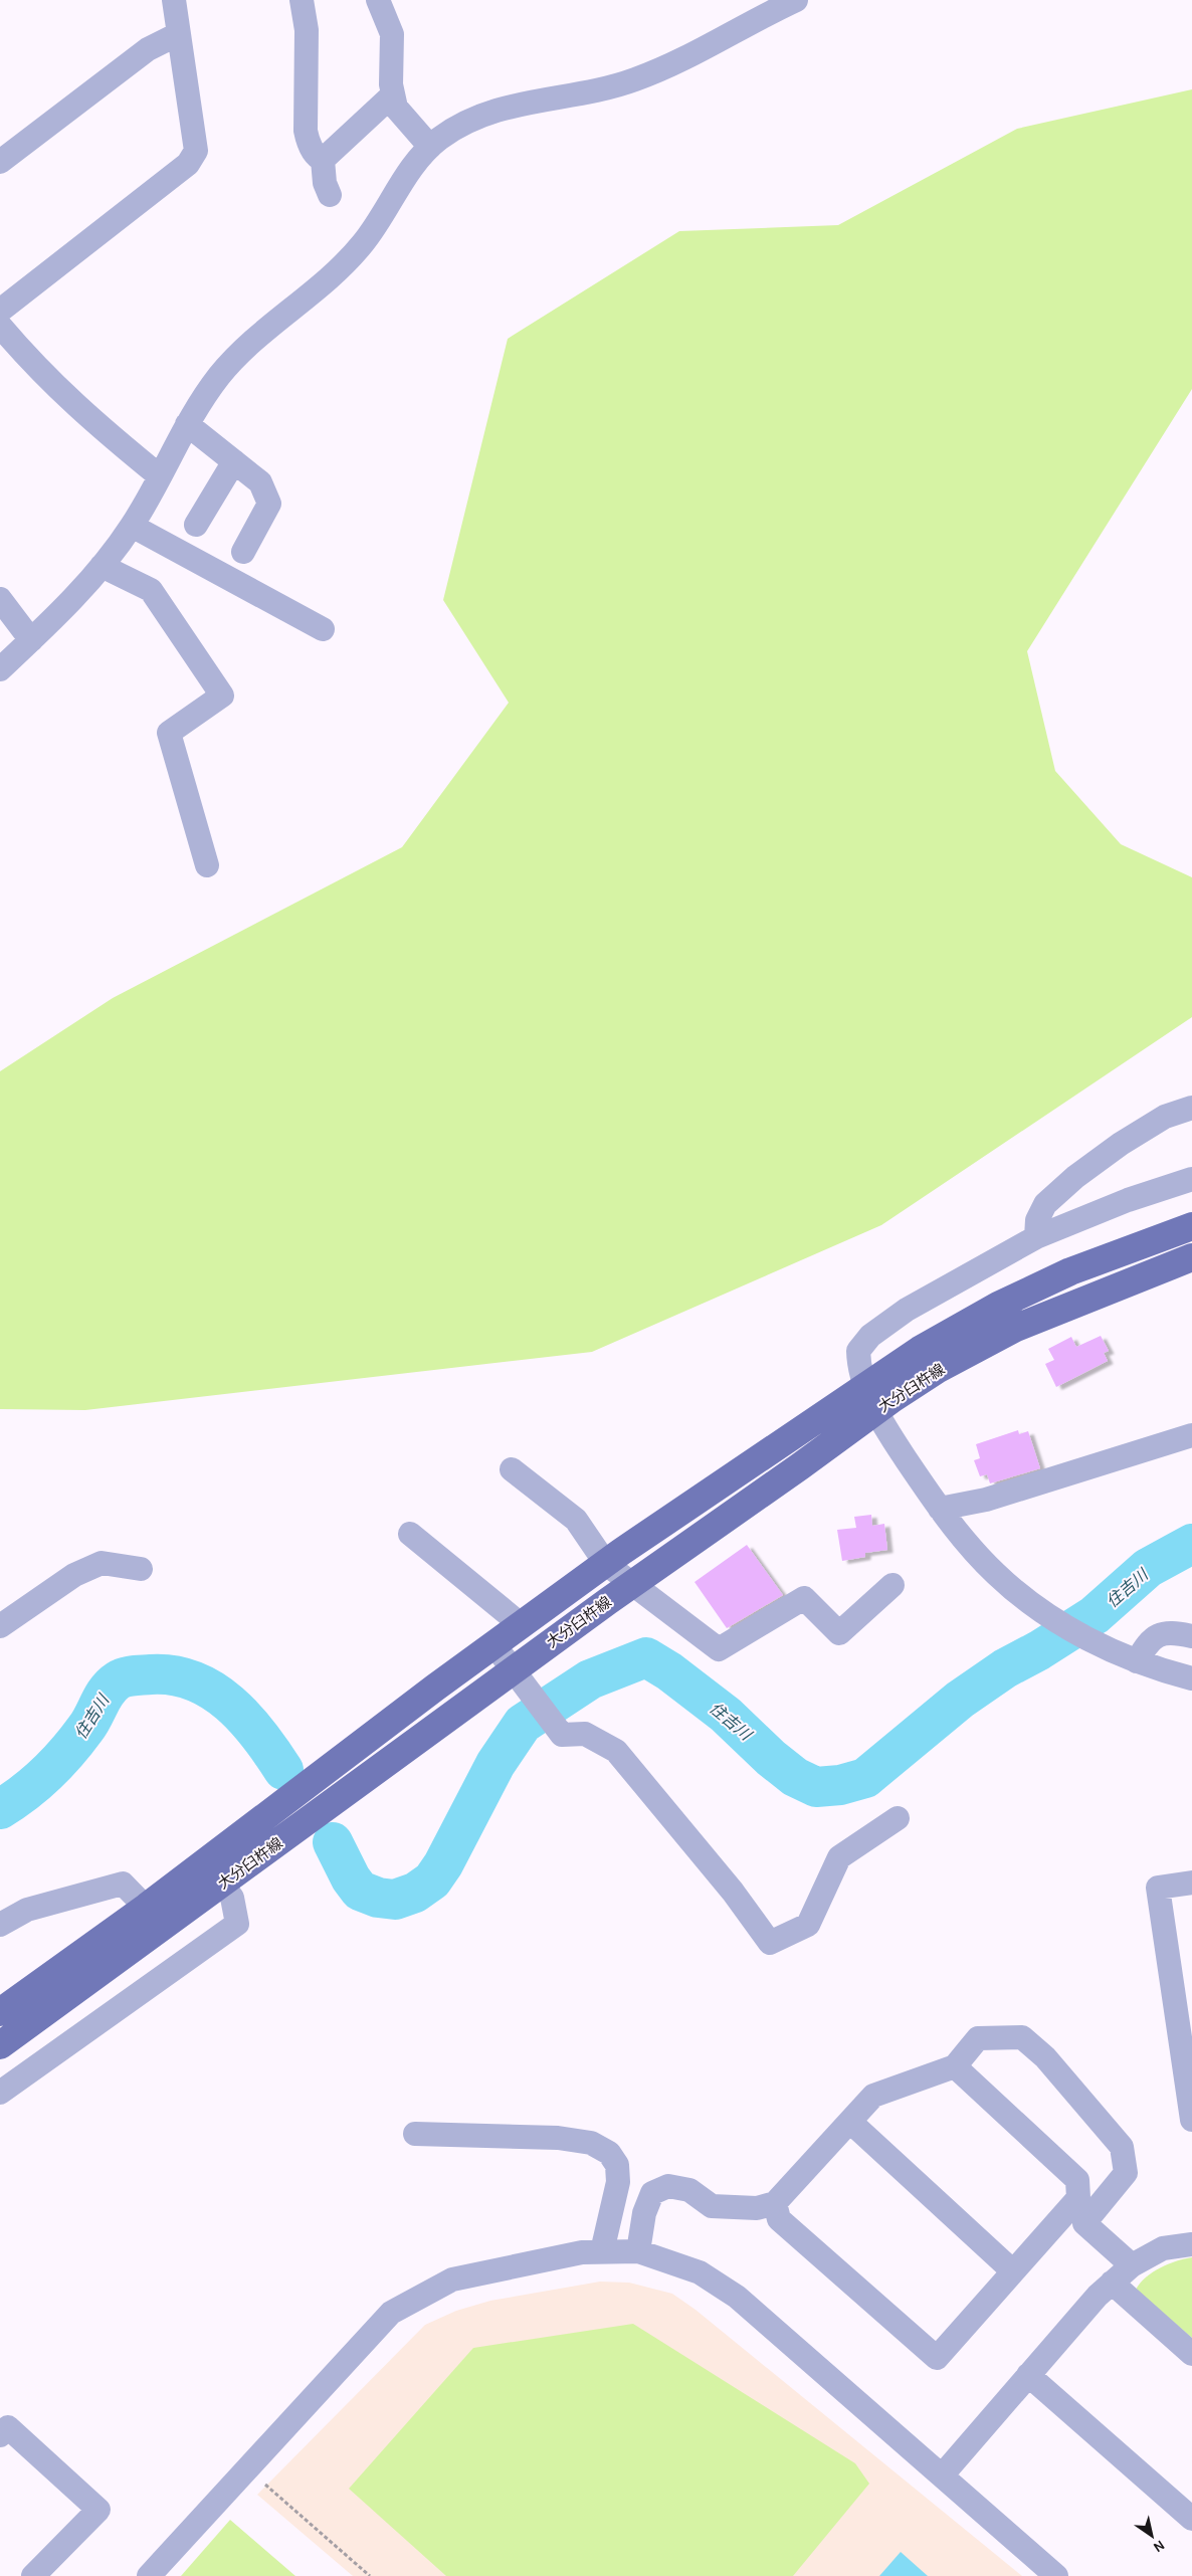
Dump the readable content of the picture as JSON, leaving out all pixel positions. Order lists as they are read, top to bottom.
{
  "streets": {
    "main road": ["大分臼杵線"]
  },
  "water": ["住吉川"],
  "north": "bottom right"
}
